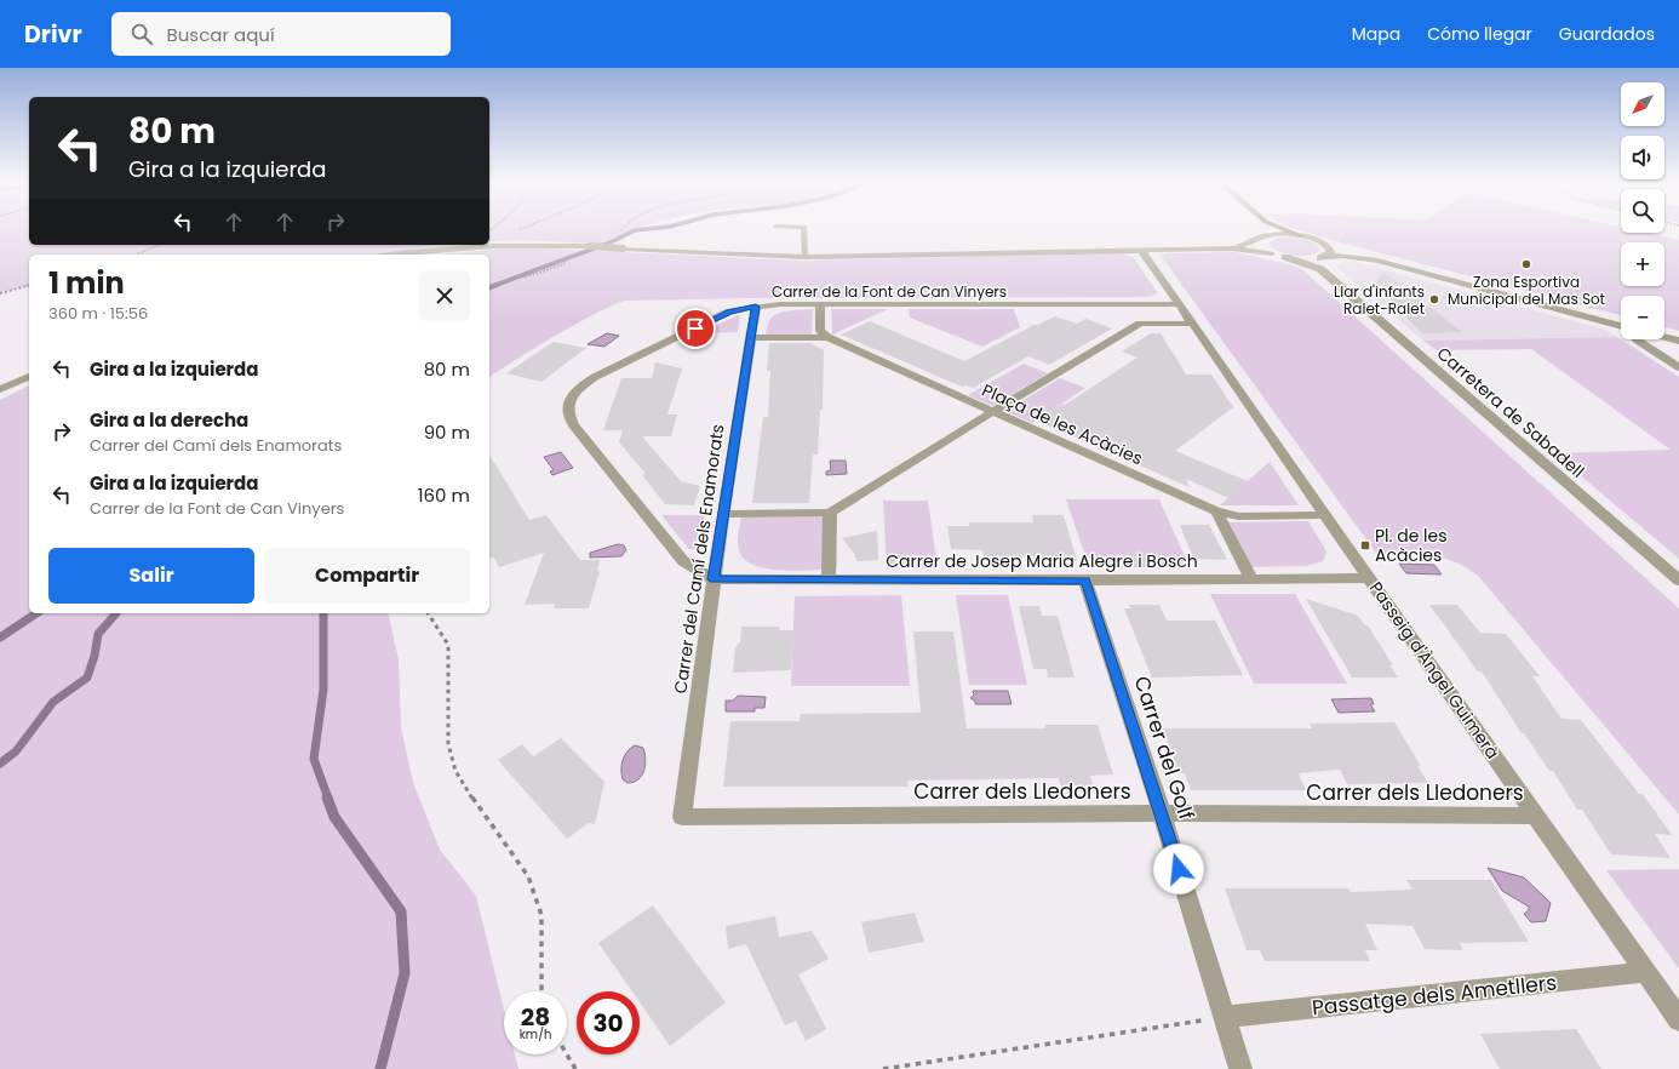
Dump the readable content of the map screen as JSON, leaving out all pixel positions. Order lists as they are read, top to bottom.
{
  "streets": {
    "street": [
      "Carrer de la Font de Can Vinyers",
      "Carretera de Sabadell",
      "Plaça de les Acàcies",
      "Carrer del Camí dels Enamorats",
      "Carrer de Josep Maria Alegre i Bosch",
      "Passeig d'Àngel Guimerà",
      "Carrer del Golf",
      "Carrer dels Lledoners",
      "Passatge dels Ametllers"
    ]
  },
  "crossings": [
    ["Carrer de la Font de Can Vinyers", "Carrer del Camí dels Enamorats"],
    ["Carrer de la Font de Can Vinyers", "Carrer de Josep Maria Alegre i Bosch"],
    ["Carrer de la Font de Can Vinyers", "Passeig d'Àngel Guimerà"],
    ["Plaça de les Acàcies", "Passeig d'Àngel Guimerà"],
    ["Carrer del Camí dels Enamorats", "Carrer de Josep Maria Alegre i Bosch"],
    ["Carrer del Camí dels Enamorats", "Carrer dels Lledoners"],
    ["Carrer de Josep Maria Alegre i Bosch", "Passeig d'Àngel Guimerà"],
    ["Carrer de Josep Maria Alegre i Bosch", "Carrer del Golf"],
    ["Passeig d'Àngel Guimerà", "Carrer dels Lledoners"],
    ["Passeig d'Àngel Guimerà", "Passatge dels Ametllers"],
    ["Carrer del Golf", "Carrer dels Lledoners"],
    ["Carrer del Golf", "Passatge dels Ametllers"]
  ],
  "places": {
    "other": ["Zona Esportiva Municipal del Mas Sot", "Llar d'infants Ralet-Ralet"],
    "transit": ["Pl. de les Acàcies"]
  },
  "north": "bottom left",
  "page": {
    "header": "Drivr",
    "search": "Buscar aquí",
    "nav": ["Mapa", "Cómo llegar", "Guardados"],
    "map_buttons": ["+", "−"],
    "turn": ["80 m", "Gira a la izquierda"],
    "heading": ["1 min", "360 m · 15:56"],
    "list": [
      {
        "name": "Gira a la izquierda",
        "value": "80 m"
      },
      {
        "name": "Gira a la derecha",
        "note": "Carrer del Camí dels Enamorats",
        "value": "90 m"
      },
      {
        "name": "Gira a la izquierda",
        "note": "Carrer de la Font de Can Vinyers",
        "value": "160 m"
      }
    ],
    "buttons": ["Salir", "Compartir"],
    "speed": "28 km/h",
    "limit": "30"
  }
}
